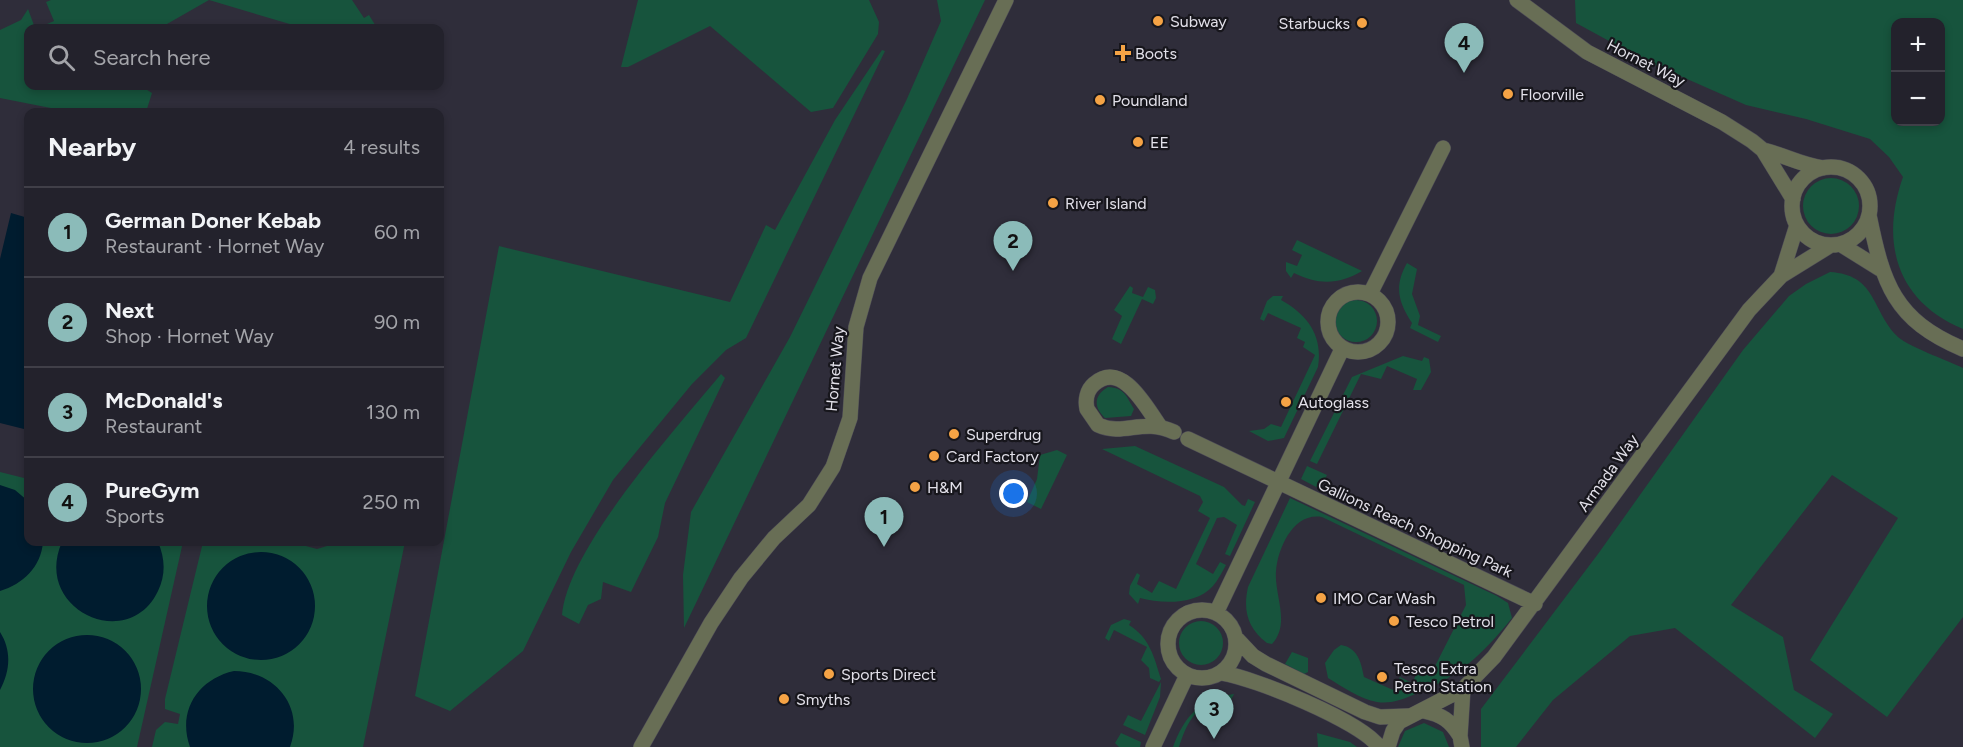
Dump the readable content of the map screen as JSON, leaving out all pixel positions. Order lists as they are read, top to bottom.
{
  "streets": {
    "street": ["Hornet Way", "Armada Way", "Gallions Reach Shopping Park"]
  },
  "crossings": [
    ["Hornet Way", "Armada Way"],
    ["Armada Way", "Gallions Reach Shopping Park"]
  ],
  "places": {
    "other": [
      "Subway",
      "Starbucks",
      "Floorville",
      "Poundland",
      "EE",
      "River Island",
      "Autoglass",
      "Superdrug",
      "Card Factory",
      "H&M",
      "IMO Car Wash",
      "Tesco Petrol",
      "Sports Direct",
      "Tesco Extra Petrol Station",
      "Smyths"
    ],
    "health": ["Boots"]
  },
  "page": {
    "map_buttons": ["+", "−"],
    "pins": [
      "4",
      "2",
      "1",
      "3"
    ],
    "search": "Search here",
    "heading": ["Nearby", "4 results"],
    "list": [
      {
        "mark": "1",
        "name": "German Doner Kebab",
        "note": "Restaurant · Hornet Way",
        "value": "60 m"
      },
      {
        "mark": "2",
        "name": "Next",
        "note": "Shop · Hornet Way",
        "value": "90 m"
      },
      {
        "mark": "3",
        "name": "McDonald's",
        "note": "Restaurant",
        "value": "130 m"
      },
      {
        "mark": "4",
        "name": "PureGym",
        "note": "Sports",
        "value": "250 m"
      }
    ]
  }
}
